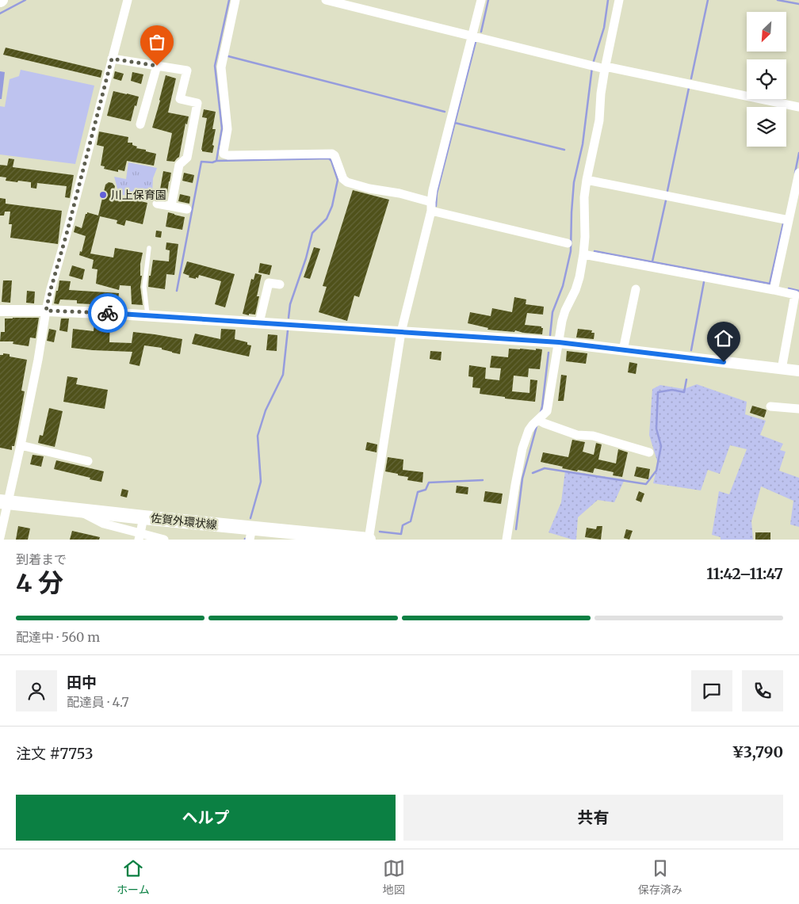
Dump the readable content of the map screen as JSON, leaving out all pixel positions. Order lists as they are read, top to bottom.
{
  "streets": {
    "main road": ["佐賀外環状線"]
  },
  "places": ["川上保育園"],
  "north": "bottom left",
  "page": {
    "heading": ["4 分", "到着まで", "11:42–11:47"],
    "panel": [
      "田中",
      "配達員 · 4.7",
      "注文 #7753",
      "¥3,790"
    ],
    "bar": "配達中 · 560 m",
    "buttons": ["ヘルプ", "共有"],
    "tabs": ["ホーム", "地図", "保存済み"]
  }
}
